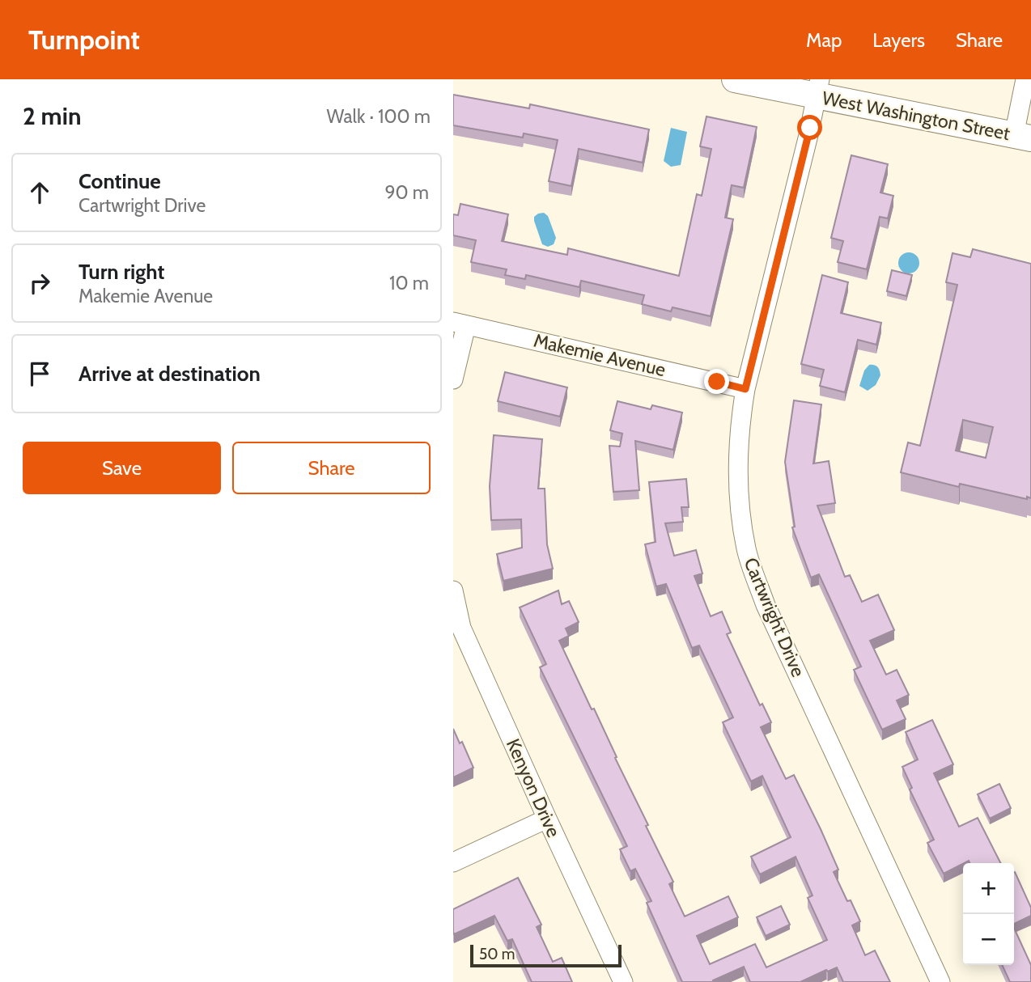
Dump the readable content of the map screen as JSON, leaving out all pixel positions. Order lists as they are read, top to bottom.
{
  "streets": {
    "street": [
      "West Washington Street",
      "Makemie Avenue",
      "Cartwright Drive",
      "Kenyon Drive"
    ]
  },
  "crossings": [
    ["West Washington Street", "Cartwright Drive"],
    ["Makemie Avenue", "Cartwright Drive"]
  ],
  "scale_bar": "50 m",
  "page": {
    "header": "Turnpoint",
    "nav": ["Map", "Layers", "Share"],
    "heading": ["2 min", "Walk · 100 m"],
    "list": [
      ["Continue", "Cartwright Drive", "90 m"],
      ["Turn right", "Makemie Avenue", "10 m"],
      "Arrive at destination"
    ],
    "buttons": ["Save", "Share"],
    "map_buttons": ["+", "−"],
    "scale": "50 m"
  }
}
